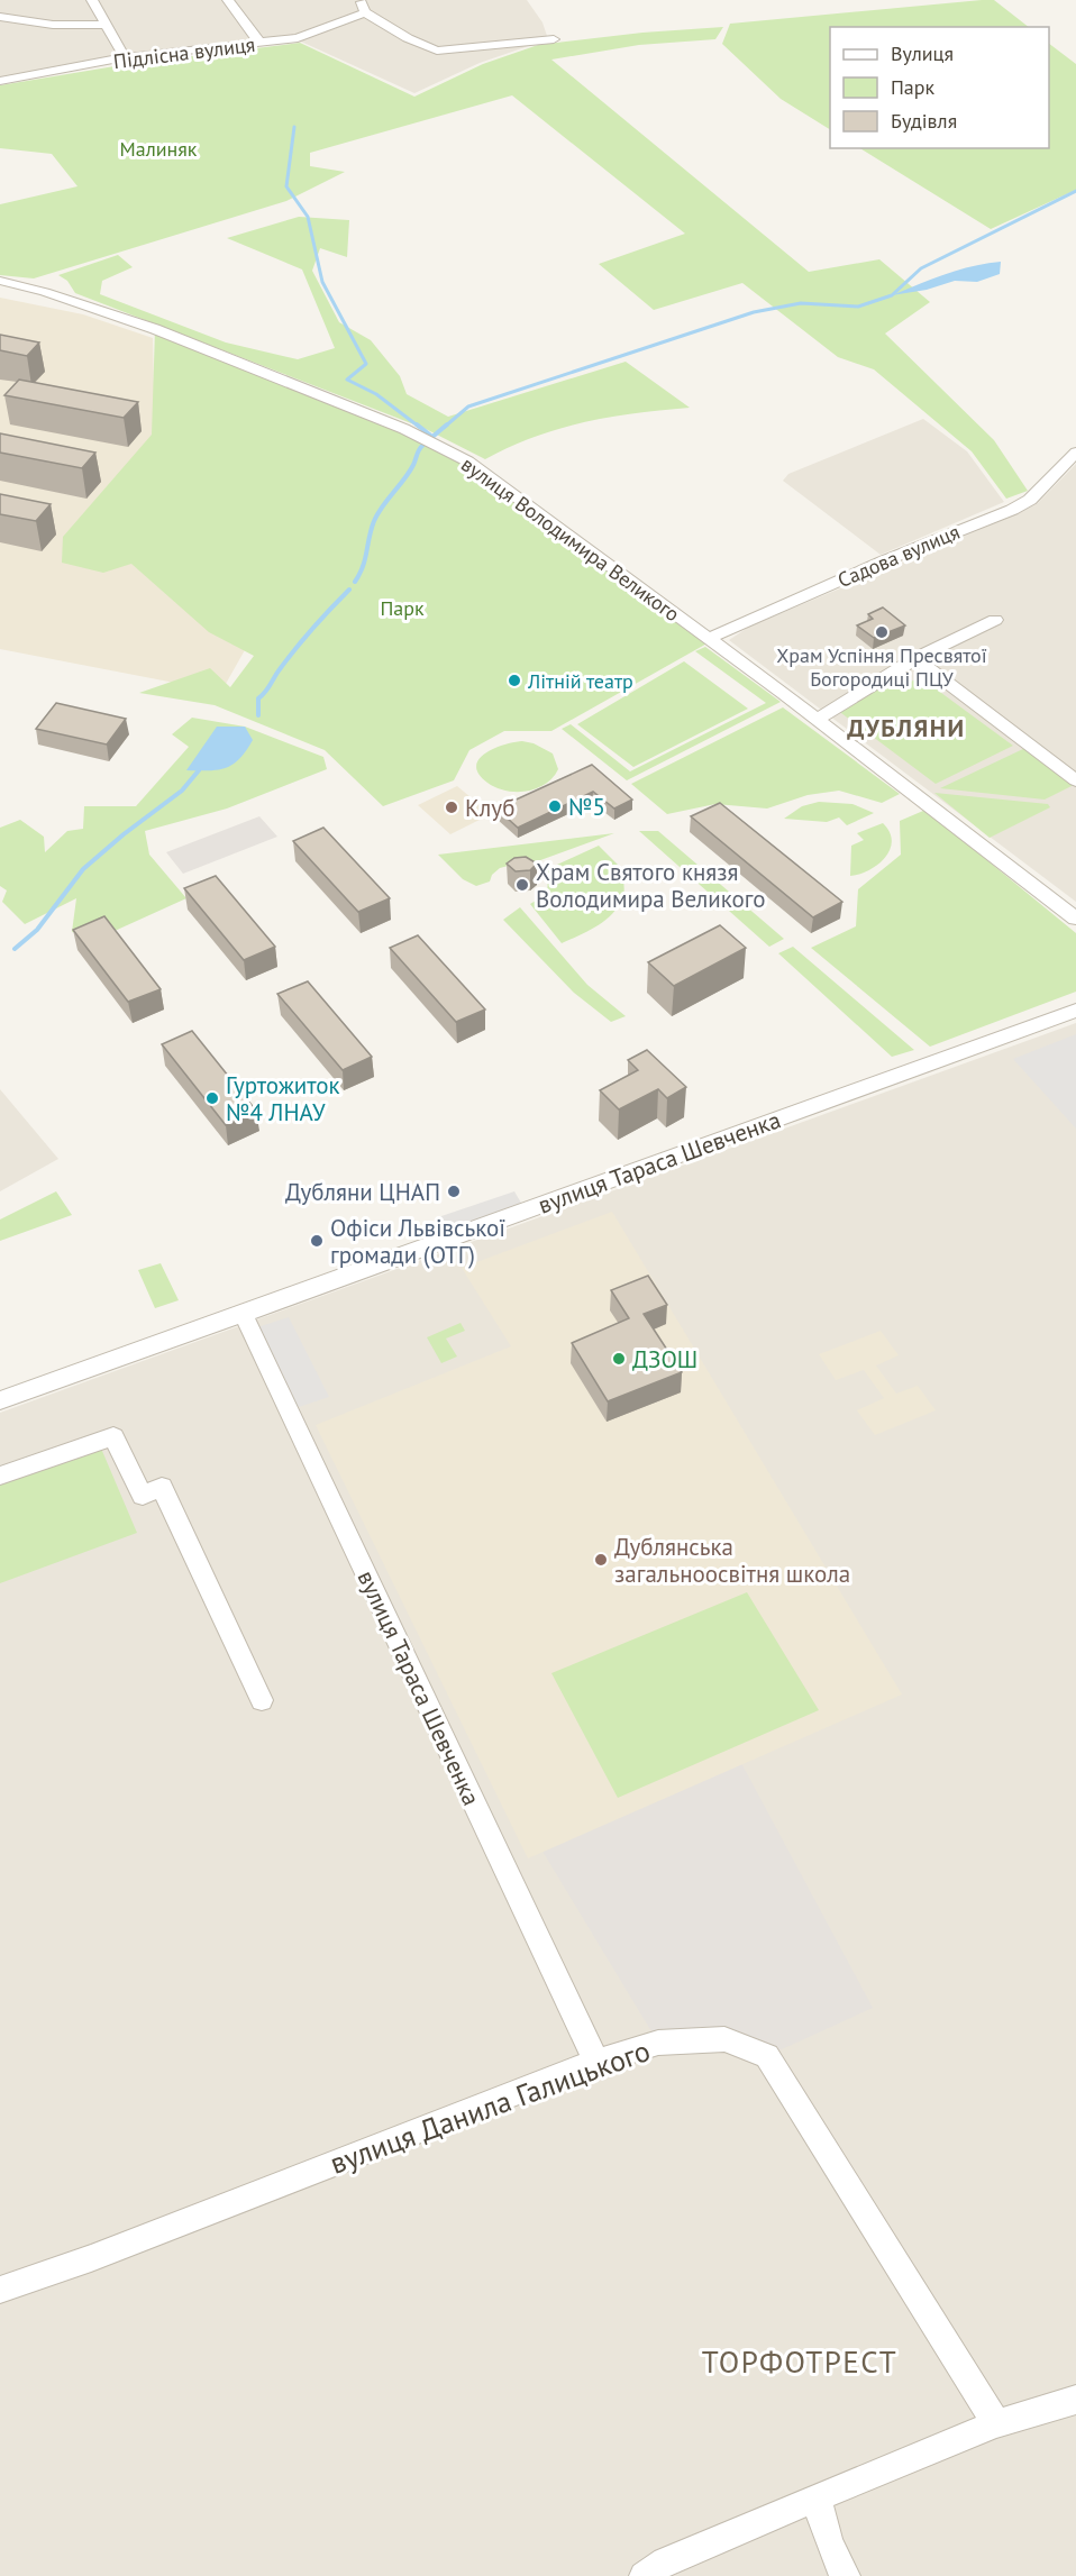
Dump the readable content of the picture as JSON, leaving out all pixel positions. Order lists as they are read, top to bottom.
{
  "streets": {
    "street": [
      "Підлісна вулиця",
      "вулиця Володимира Великого",
      "Садова вулиця",
      "вулиця Тараса Шевченка",
      "вулиця Данила Галицького"
    ]
  },
  "crossings": [
    ["вулиця Володимира Великого", "Садова вулиця"],
    ["вулиця Тараса Шевченка", "вулиця Данила Галицького"]
  ],
  "districts": ["ДУБЛЯНИ", "ТОРФОТРЕСТ"],
  "parks": ["Малиняк", "Парк"],
  "places": [
    "Храм Успіння Пресвятої Богородиці ПЦУ",
    "Літній театр",
    "№5",
    "Клуб",
    "Храм Святого князя Володимира Великого",
    "Гуртожиток №4 ЛНАУ",
    "Дубляни ЦНАП",
    "Офіси Львівської громади (ОТГ)",
    "ДЗОШ",
    "Дублянська загальноосвітня школа"
  ],
  "legend": ["Вулиця", "Парк", "Будівля"]
}
